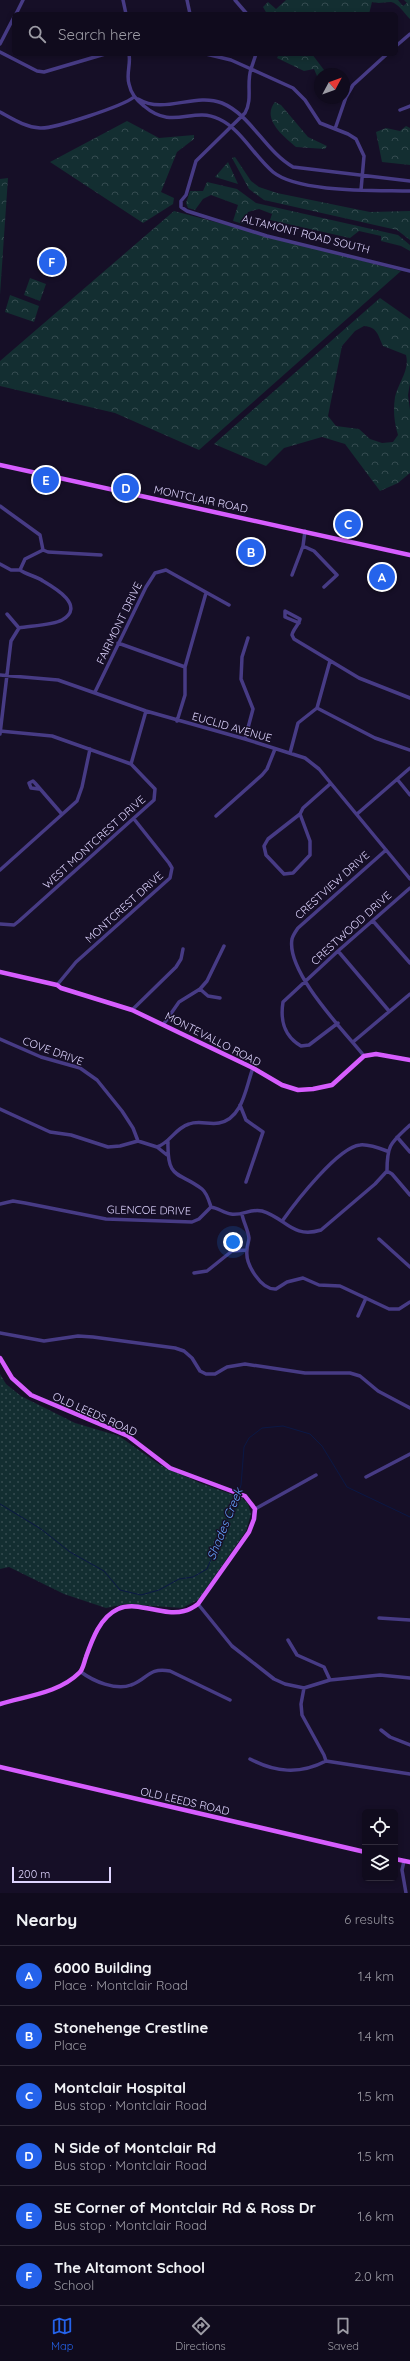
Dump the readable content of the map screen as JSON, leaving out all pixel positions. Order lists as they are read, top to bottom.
{
  "streets": {
    "main road": ["MONTCLAIR ROAD", "MONTEVALLO ROAD", "OLD LEEDS ROAD"],
    "street": [
      "ALTAMONT ROAD SOUTH",
      "FAIRMONT DRIVE",
      "EUCLID AVENUE",
      "WEST MONTCREST DRIVE",
      "CRESTVIEW DRIVE",
      "MONTCREST DRIVE",
      "CRESTWOOD DRIVE",
      "COVE DRIVE",
      "GLENCOE DRIVE"
    ]
  },
  "crossings": [
    ["FAIRMONT DRIVE", "EUCLID AVENUE"],
    ["EUCLID AVENUE", "CRESTVIEW DRIVE"],
    ["WEST MONTCREST DRIVE", "MONTCREST DRIVE"],
    ["CRESTVIEW DRIVE", "CRESTWOOD DRIVE"],
    ["CRESTVIEW DRIVE", "MONTEVALLO ROAD"],
    ["MONTCREST DRIVE", "MONTEVALLO ROAD"]
  ],
  "water": ["Shades Creek"],
  "scale_bar": "200 m",
  "north": "top right",
  "page": {
    "search": "Search here",
    "pins": [
      "F",
      "E",
      "D",
      "C",
      "B",
      "A"
    ],
    "scale": "200 m",
    "heading": ["Nearby", "6 results"],
    "list": [
      {
        "mark": "A",
        "name": "6000 Building",
        "note": "Place · Montclair Road",
        "value": "1.4 km"
      },
      {
        "mark": "B",
        "name": "Stonehenge Crestline",
        "note": "Place",
        "value": "1.4 km"
      },
      {
        "mark": "C",
        "name": "Montclair Hospital",
        "note": "Bus stop · Montclair Road",
        "value": "1.5 km"
      },
      {
        "mark": "D",
        "name": "N Side of Montclair Rd",
        "note": "Bus stop · Montclair Road",
        "value": "1.5 km"
      },
      {
        "mark": "E",
        "name": "SE Corner of Montclair Rd & Ross Dr",
        "note": "Bus stop · Montclair Road",
        "value": "1.6 km"
      },
      {
        "mark": "F",
        "name": "The Altamont School",
        "note": "School",
        "value": "2.0 km"
      }
    ],
    "nav": ["Map", "Directions", "Saved"]
  }
}
